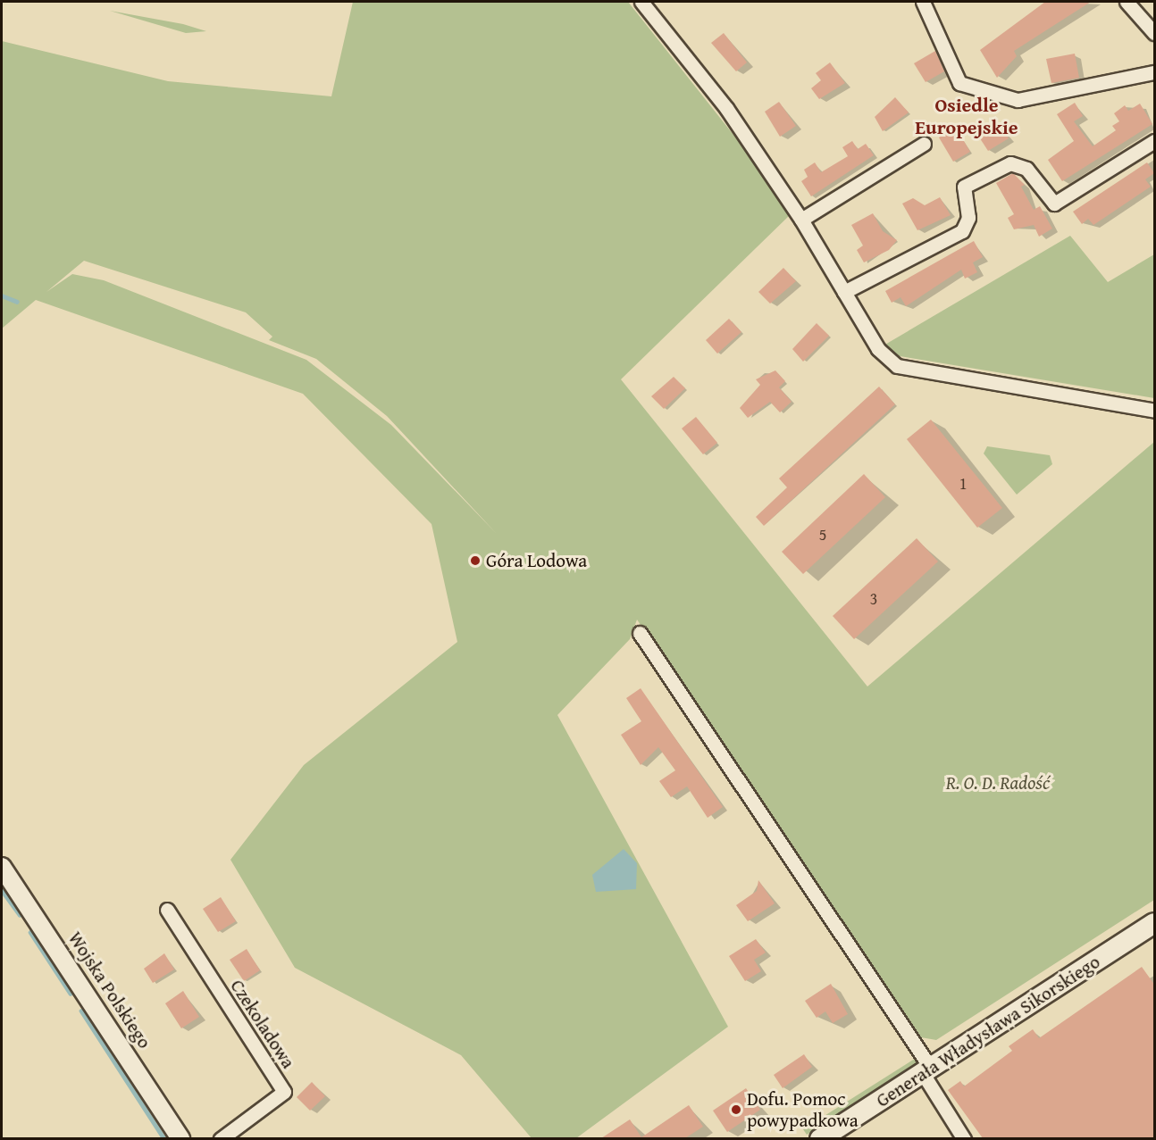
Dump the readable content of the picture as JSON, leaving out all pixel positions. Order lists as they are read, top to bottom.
{
  "streets": {
    "main road": ["Generała Władysława Sikorskiego"],
    "street": ["Wojska Polskiego", "Czekoladowa"]
  },
  "districts": ["Osiedle Europejskie"],
  "parks": ["R. O. D. Radość"],
  "places": ["Góra Lodowa", "Dofu. Pomoc powypadkowa"],
  "house_numbers": ["1", "5", "3"]
}
